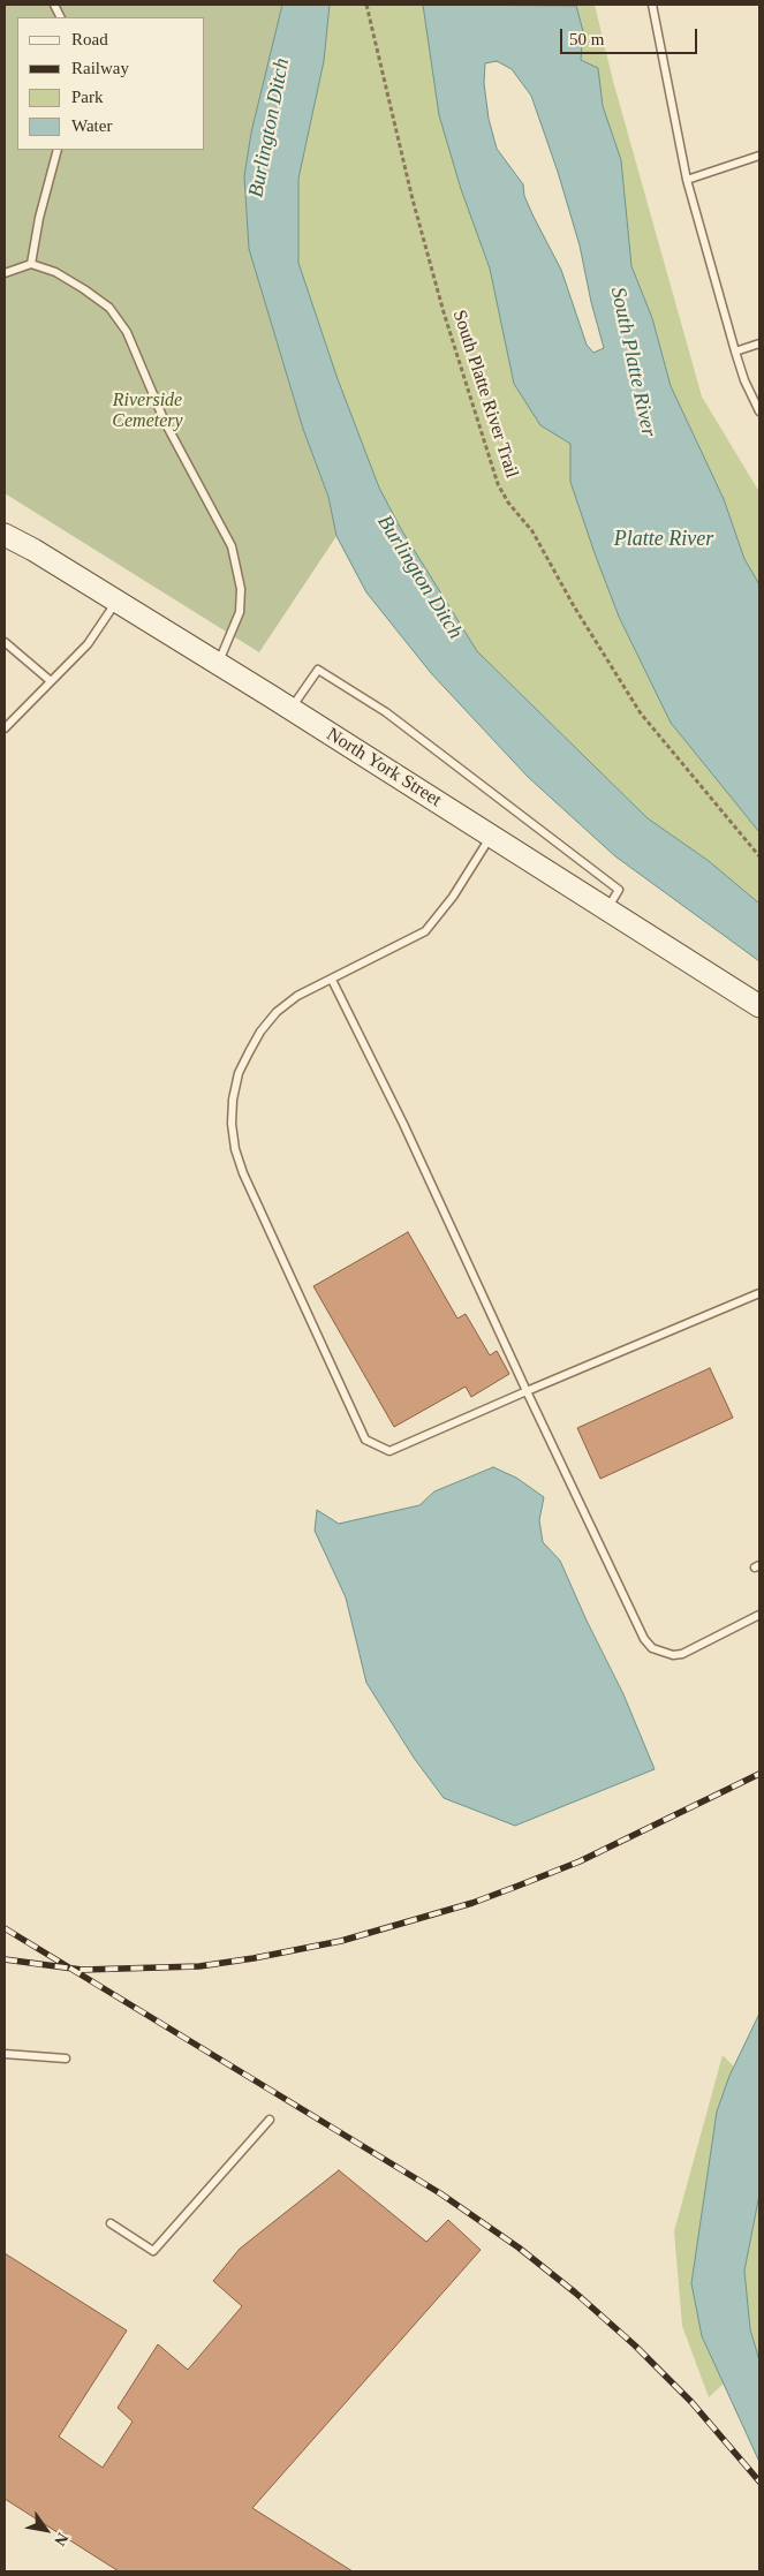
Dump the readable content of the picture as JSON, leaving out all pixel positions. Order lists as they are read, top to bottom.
{
  "streets": {
    "main road": ["North York Street"],
    "path": ["South Platte River Trail"]
  },
  "water": ["Burlington Ditch", "South Platte River", "Platte River"],
  "parks": ["Riverside Cemetery"],
  "legend": [
    "Road",
    "Railway",
    "Park",
    "Water"
  ],
  "scale_bar": "50 m",
  "north": "bottom right"
}
